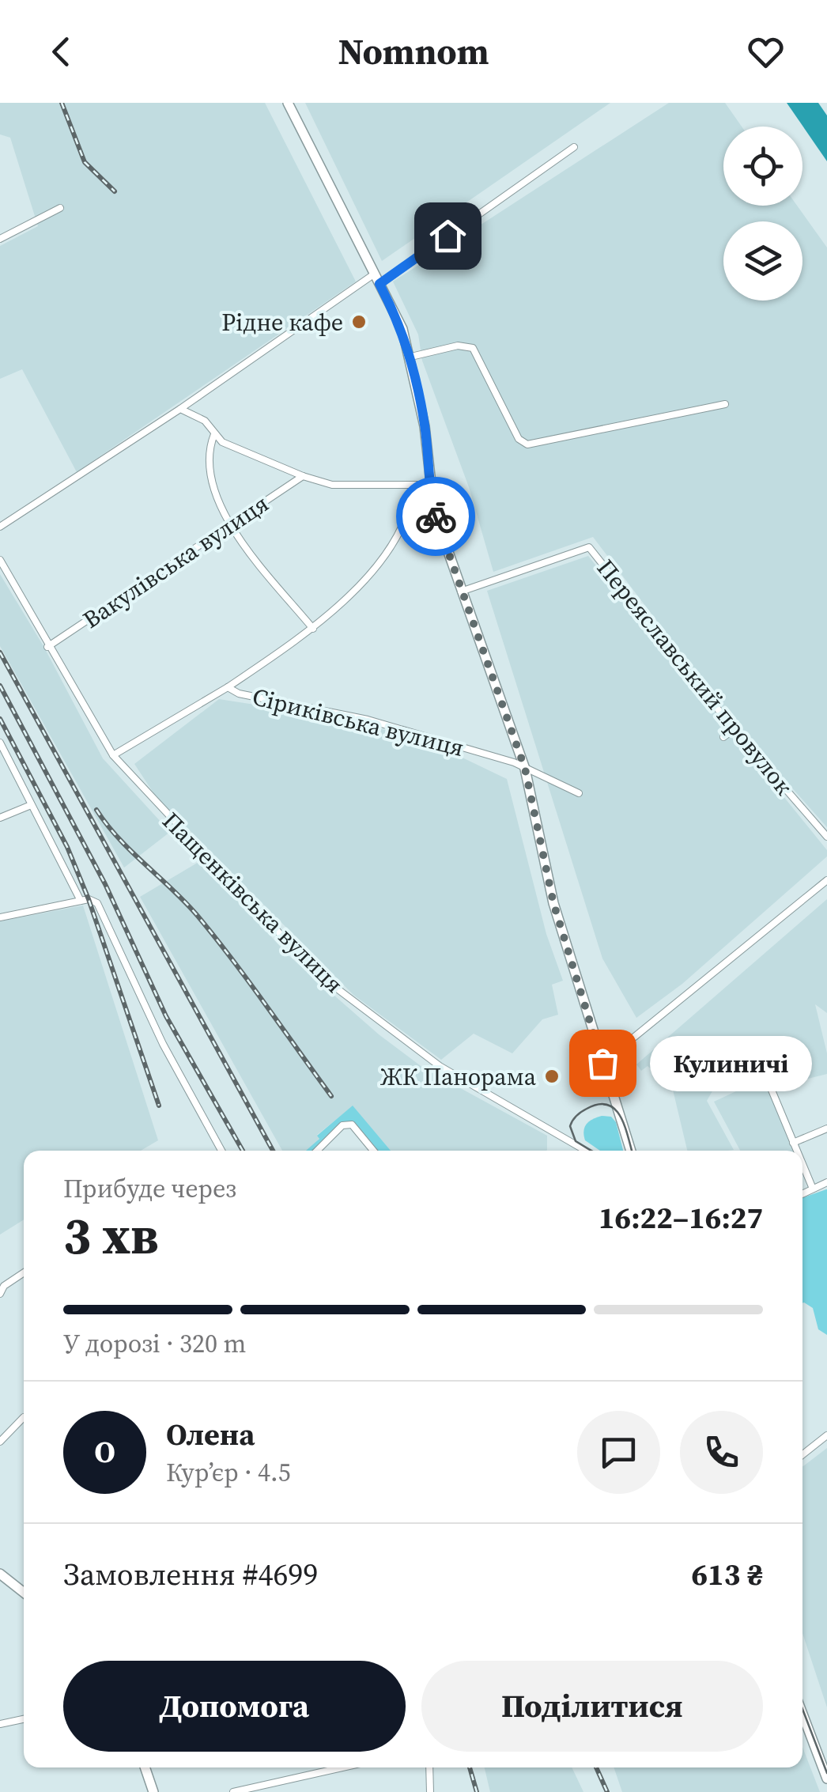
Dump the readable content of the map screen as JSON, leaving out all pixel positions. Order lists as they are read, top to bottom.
{
  "streets": {
    "street": [
      "Вакулівська вулиця",
      "Переяславський провулок",
      "Сіриківська вулиця",
      "Пащенківська вулиця"
    ]
  },
  "crossings": [
    ["Вакулівська вулиця", "Пащенківська вулиця"],
    ["Сіриківська вулиця", "Пащенківська вулиця"]
  ],
  "places": ["Рідне кафе", "Кулиничі", "ЖК Панорама"],
  "page": {
    "header": "Nomnom",
    "bubble": "Кулиничі",
    "heading": ["3 хв", "Прибуде через", "16:22–16:27"],
    "panel": [
      "Олена",
      "Кур’єр · 4.5",
      "Замовлення #4699",
      "613 ₴"
    ],
    "bar": "У дорозі · 320 m",
    "round": "О",
    "buttons": ["Допомога", "Поділитися"]
  }
}
